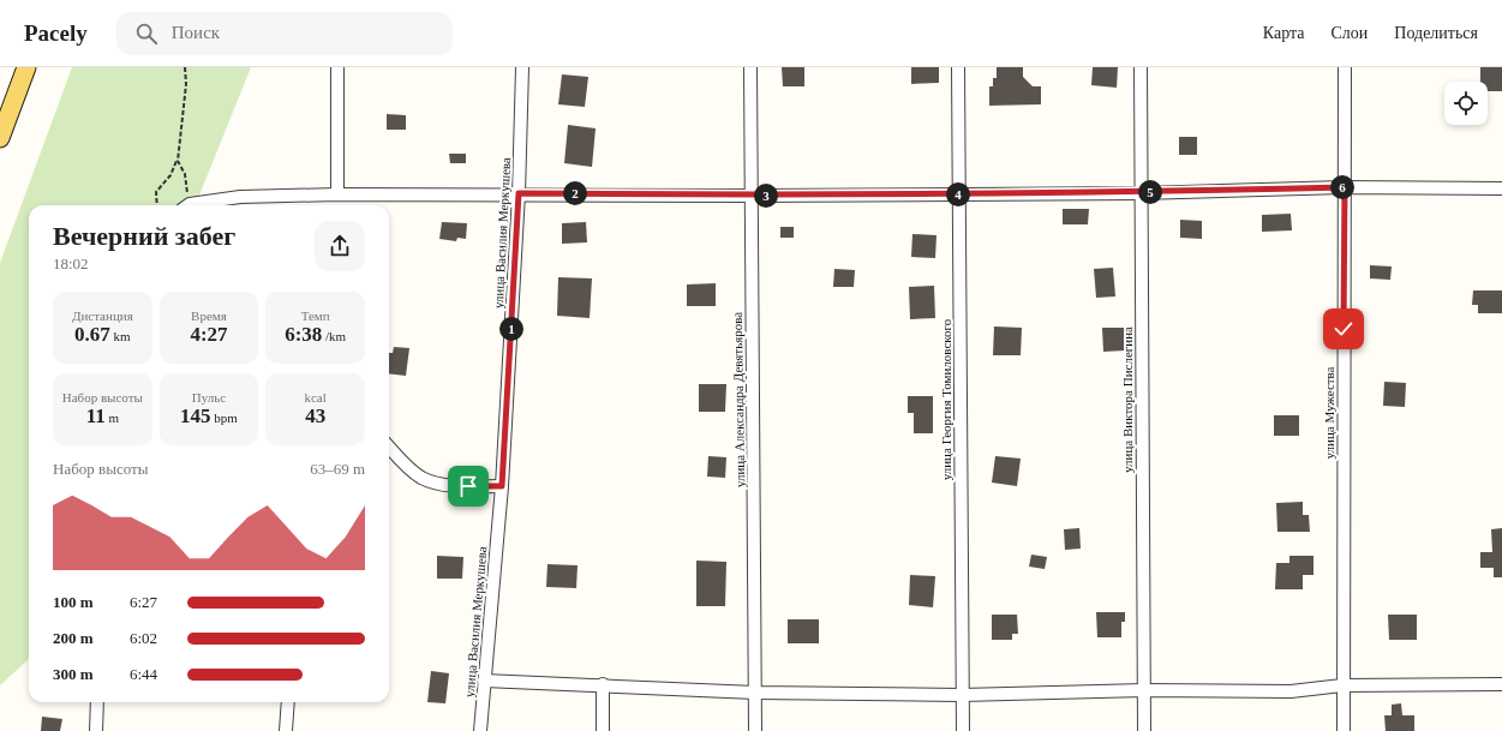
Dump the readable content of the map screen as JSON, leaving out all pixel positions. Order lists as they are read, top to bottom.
{
  "streets": {
    "street": [
      "улица Василия Меркушева",
      "улица Александра Девятьярова",
      "улица Георгия Томиловского",
      "улица Виктора Пислегина",
      "улица Мужества"
    ]
  },
  "page": {
    "header": "Pacely",
    "search": "Поиск",
    "nav": ["Карта", "Слои", "Поделиться"],
    "pins": [
      "6",
      "5",
      "2",
      "4",
      "3",
      "1"
    ],
    "heading": ["Вечерний забег", "18:02"],
    "stats": [
      ["Дистанция", "0.67 km"],
      ["Время", "4:27"],
      ["Темп", "6:38 /km"],
      ["Набор высоты", "11 m"],
      ["Пульс", "145 bpm"],
      ["kcal", "43"]
    ],
    "chart": ["Набор высоты", "63–69 m"],
    "list": [
      {
        "name": "100 m",
        "note": "6:27"
      },
      {
        "name": "200 m",
        "note": "6:02"
      },
      {
        "name": "300 m",
        "note": "6:44"
      }
    ]
  }
}
